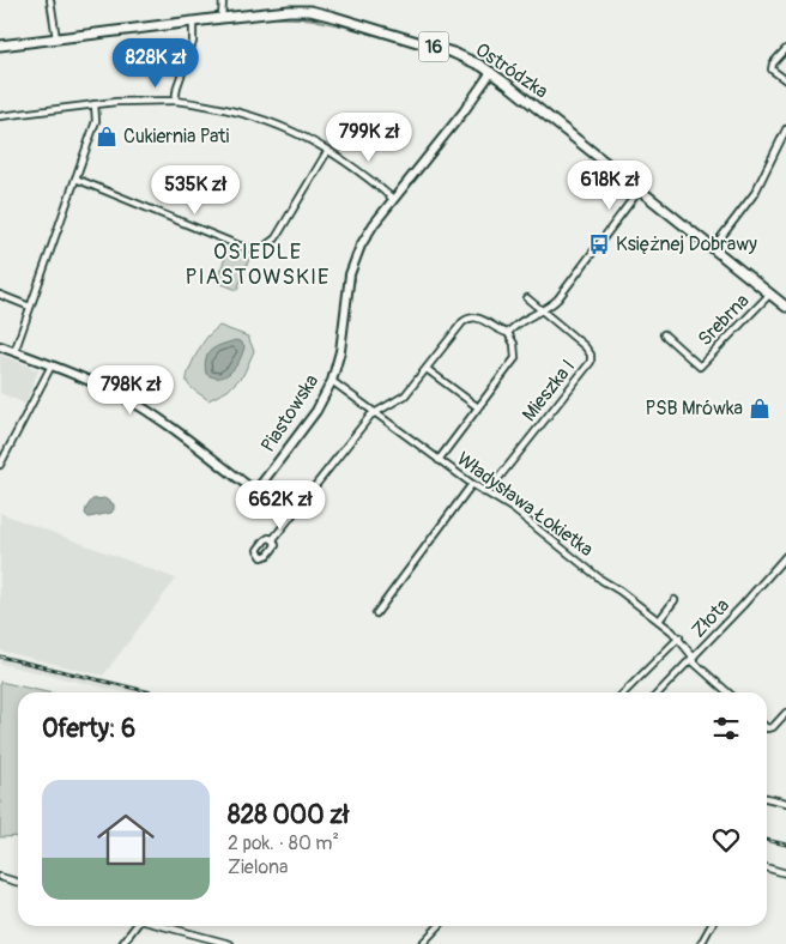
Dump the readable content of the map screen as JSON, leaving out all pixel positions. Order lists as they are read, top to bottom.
{
  "streets": {
    "main road": ["16", "Ostródzka"],
    "street": [
      "Srebrna",
      "Mieszka I",
      "Piastowska",
      "Władysława Łokietka",
      "Złota"
    ]
  },
  "crossings": [
    ["16", "Ostródzka"],
    ["16", "Srebrna"],
    ["Ostródzka", "Srebrna"],
    ["Ostródzka", "Piastowska"],
    ["Mieszka I", "Władysława Łokietka"],
    ["Piastowska", "Władysława Łokietka"],
    ["Władysława Łokietka", "Złota"]
  ],
  "districts": ["OSIEDLE PIASTOWSKIE"],
  "places": {
    "shop": ["Cukiernia Pati", "PSB Mrówka"],
    "bus stop": ["Księżnej Dobrawy"]
  },
  "page": {
    "price": [
      "828K zł",
      "799K zł",
      "618K zł",
      "535K zł",
      "798K zł",
      "662K zł"
    ],
    "heading": "Oferty: 6",
    "list": [
      {
        "name": "828 000 zł",
        "note": "2 pok. · 80 m² · Zielona"
      }
    ]
  }
}
